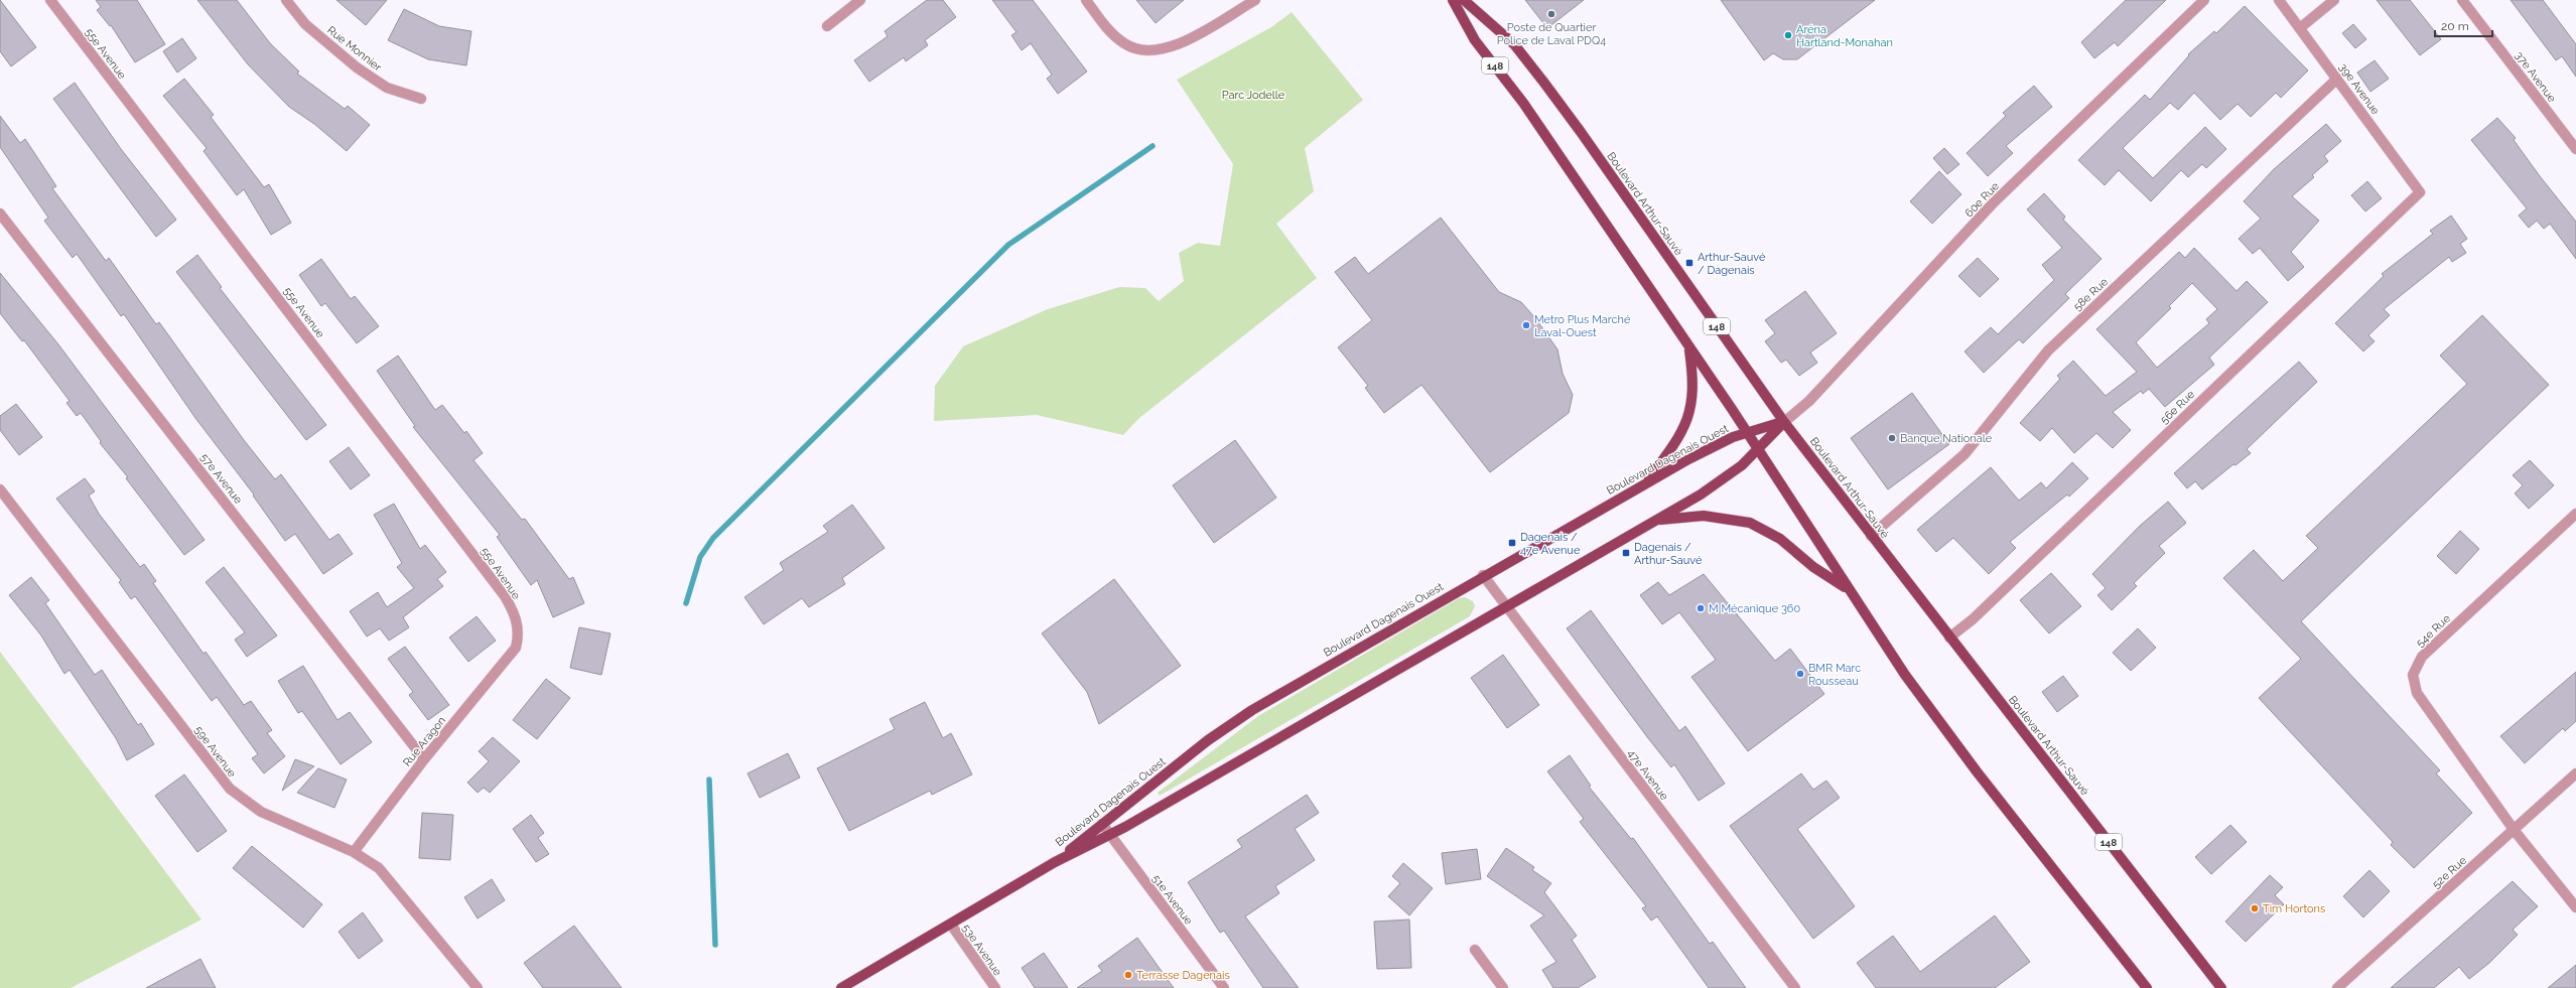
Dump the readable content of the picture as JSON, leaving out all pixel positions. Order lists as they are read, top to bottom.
{
  "streets": {
    "main road": ["148", "Boulevard Arthur-Sauvé", "Boulevard Dagenais Ouest"],
    "street": [
      "Rue Monnier",
      "55e Avenue",
      "37e Avenue",
      "39e Avenue",
      "60e Rue",
      "58e Rue",
      "56e Rue",
      "57e Avenue",
      "54e Rue",
      "Rue Aragon",
      "59e Avenue",
      "47e Avenue",
      "52e Rue",
      "51e Avenue",
      "53e Avenue"
    ]
  },
  "crossings": [
    ["55e Avenue", "Rue Aragon"],
    ["148", "Boulevard Dagenais Ouest"],
    ["39e Avenue", "58e Rue"],
    ["39e Avenue", "56e Rue"],
    ["60e Rue", "Boulevard Arthur-Sauvé"],
    ["60e Rue", "Boulevard Dagenais Ouest"],
    ["Boulevard Arthur-Sauvé", "58e Rue"],
    ["Boulevard Arthur-Sauvé", "56e Rue"],
    ["Boulevard Arthur-Sauvé", "Boulevard Dagenais Ouest"],
    ["Boulevard Dagenais Ouest", "47e Avenue"],
    ["Boulevard Dagenais Ouest", "51e Avenue"],
    ["Boulevard Dagenais Ouest", "53e Avenue"],
    ["57e Avenue", "Rue Aragon"],
    ["54e Rue", "52e Rue"],
    ["Rue Aragon", "59e Avenue"]
  ],
  "parks": ["Parc Jodelle"],
  "places": {
    "other": [
      "Poste de Quartier Police de Laval PDQ4",
      "Aréna Hartland-Monahan",
      "Metro Plus Marché Laval-Ouest",
      "Banque Nationale",
      "M Mécanique 360",
      "BMR Marc Rousseau",
      "Tim Hortons",
      "Terrasse Dagenais"
    ],
    "transit": ["Arthur-Sauvé / Dagenais", "Dagenais / 47e Avenue", "Dagenais / Arthur-Sauvé"]
  },
  "scale_bar": "20 m"
}
